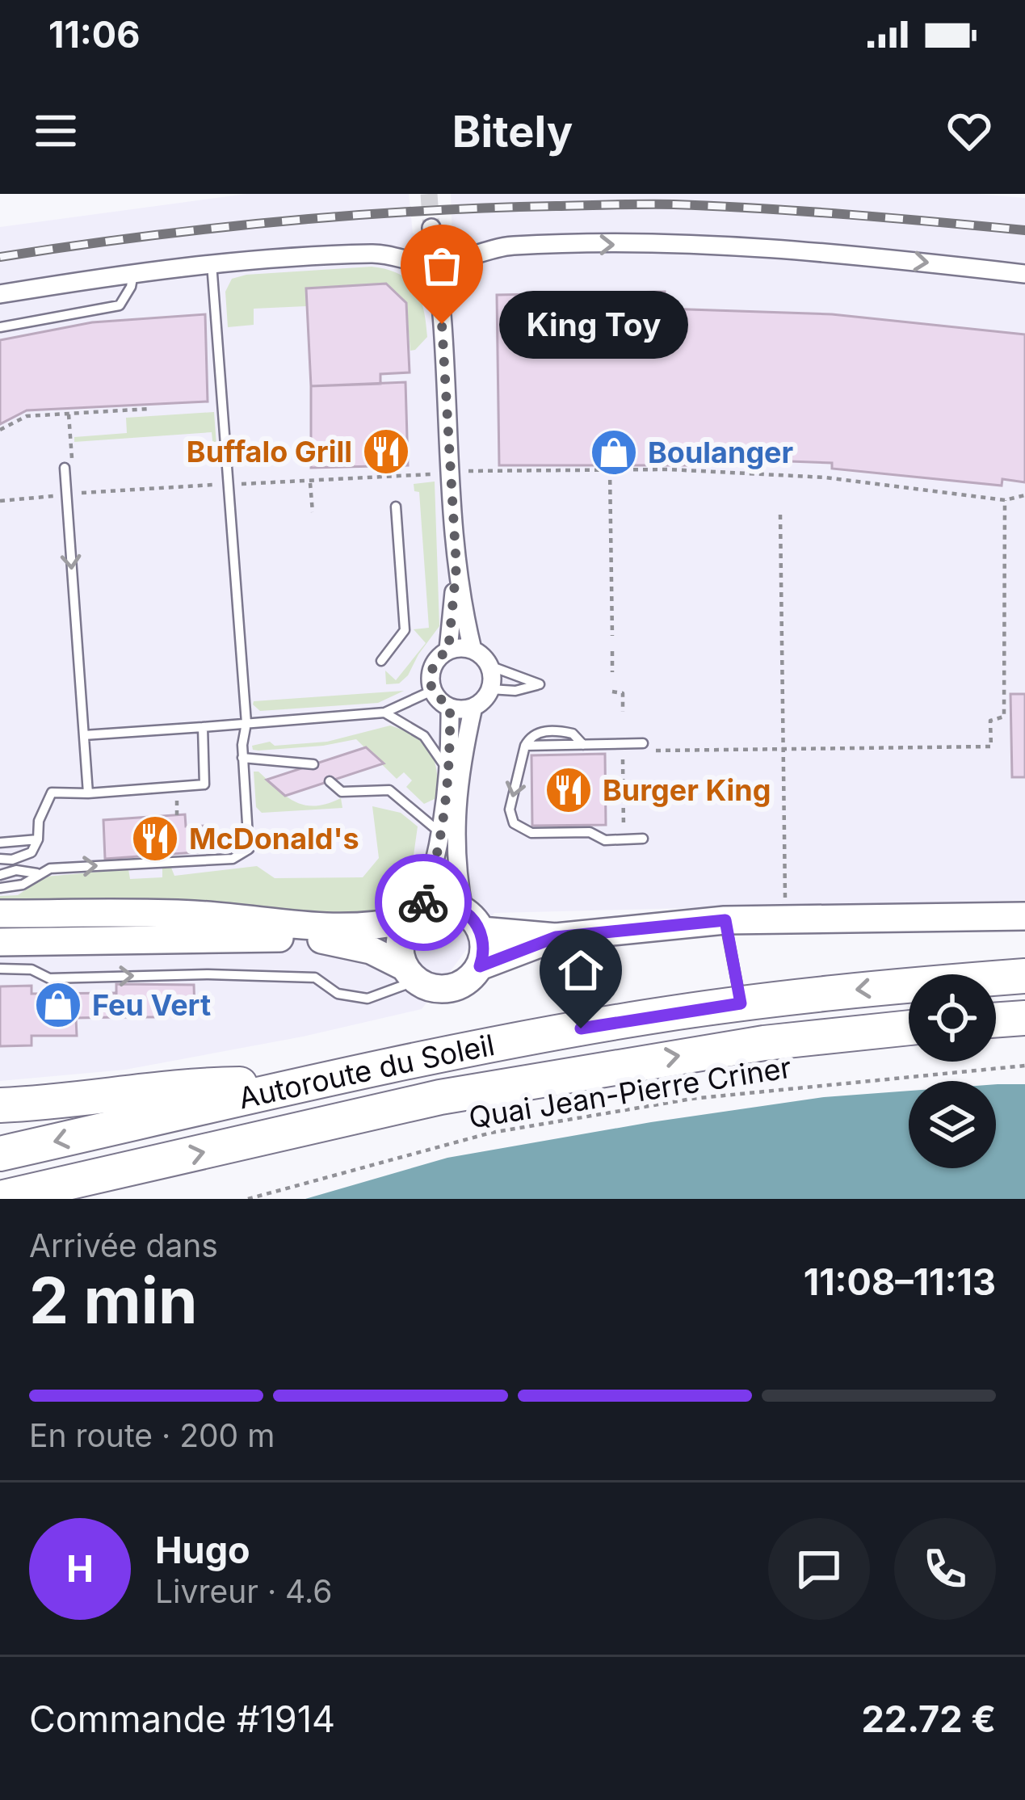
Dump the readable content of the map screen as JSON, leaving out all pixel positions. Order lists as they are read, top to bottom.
{
  "streets": {
    "highway": ["Autoroute du Soleil"],
    "path": ["Quai Jean-Pierre Criner"]
  },
  "places": {
    "other": ["King Toy"],
    "restaurant": ["Buffalo Grill", "Burger King", "McDonald's"],
    "shop": ["Boulanger", "Feu Vert"]
  },
  "page": {
    "status": "11:06",
    "header": "Bitely",
    "bubble": "King Toy",
    "heading": ["2 min", "Arrivée dans", "11:08–11:13"],
    "panel": [
      "Hugo",
      "Livreur · 4.6",
      "Commande #1914",
      "22.72 €"
    ],
    "bar": "En route · 200 m",
    "round": "H"
  }
}
